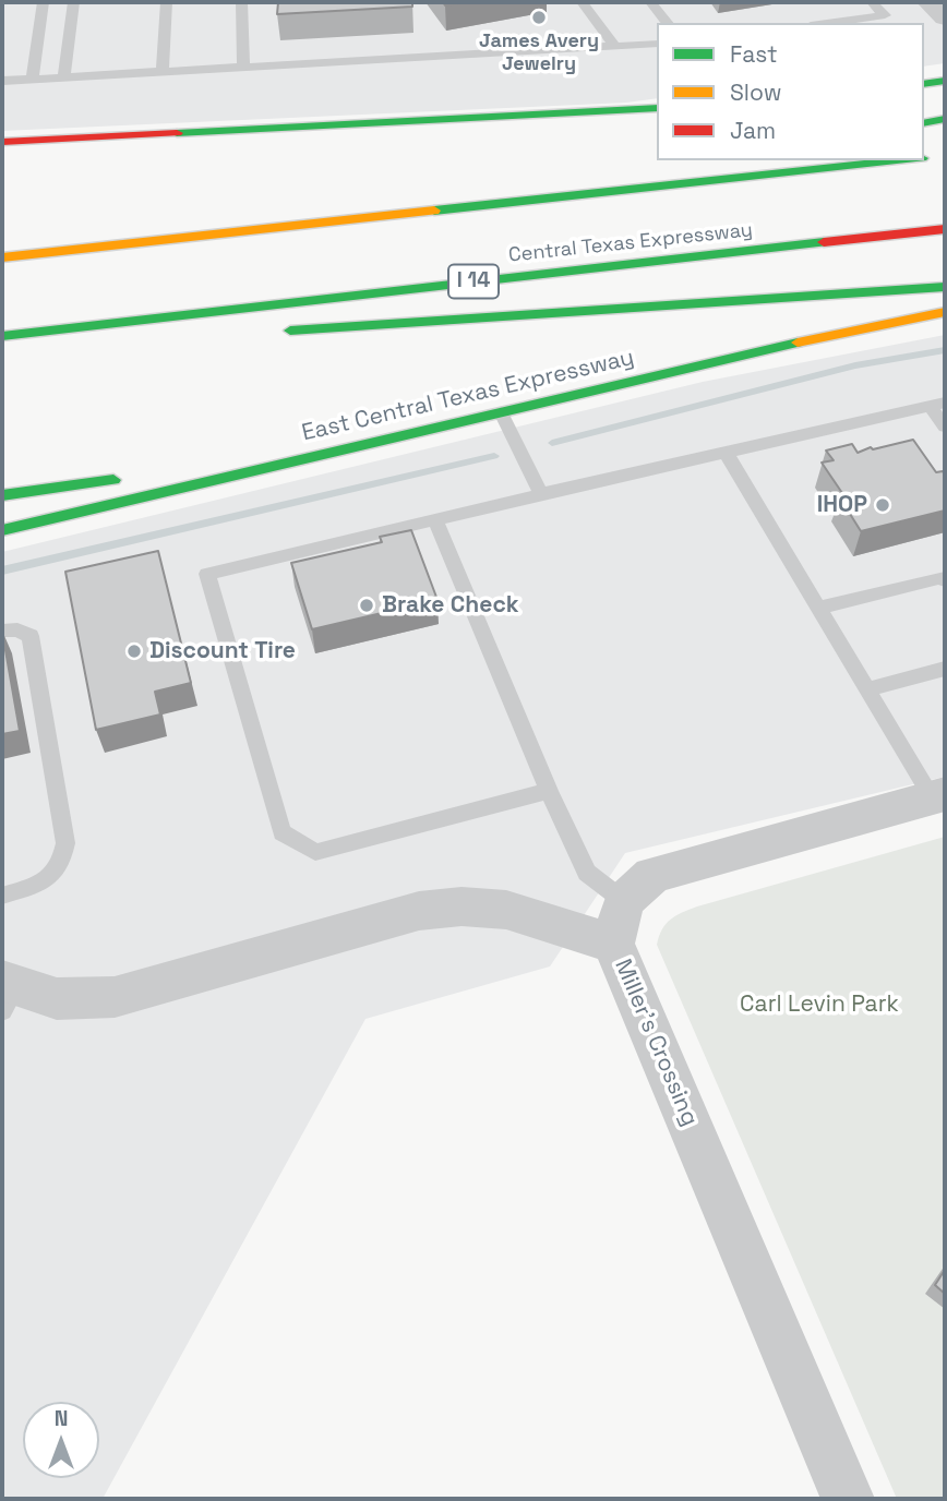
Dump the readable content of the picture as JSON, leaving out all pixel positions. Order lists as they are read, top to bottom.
{
  "streets": {
    "main road": ["Central Texas Expressway", "I 14", "East Central Texas Expressway"],
    "street": ["Miller's Crossing"]
  },
  "parks": ["Carl Levin Park"],
  "places": [
    "James Avery Jewelry",
    "IHOP",
    "Brake Check",
    "Discount Tire"
  ],
  "legend": ["Fast", "Slow", "Jam"],
  "north": "top"
}
